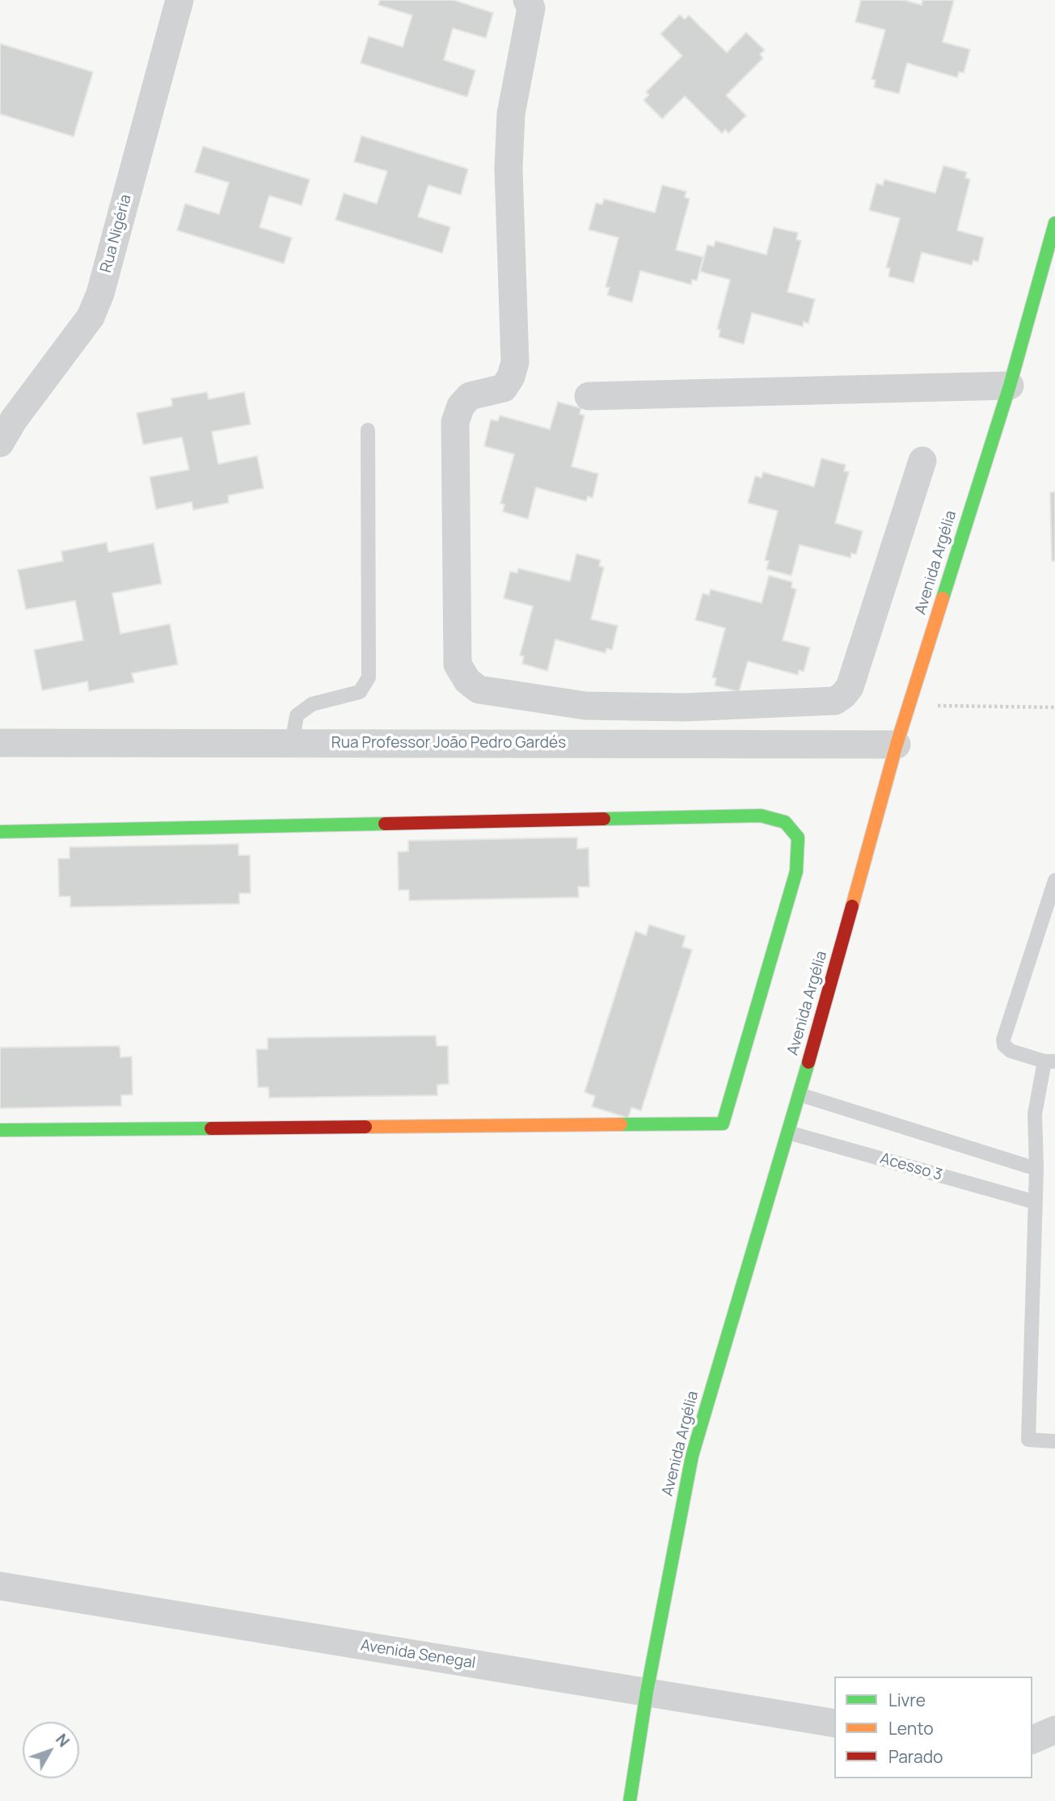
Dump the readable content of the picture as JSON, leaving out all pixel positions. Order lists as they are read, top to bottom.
{
  "streets": {
    "street": [
      "Rua Nigéria",
      "Avenida Argélia",
      "Rua Professor João Pedro Gardés",
      "Avenida Senegal"
    ],
    "lane": ["Acesso 3"]
  },
  "crossings": [
    ["Avenida Argélia", "Rua Professor João Pedro Gardés"],
    ["Avenida Argélia", "Acesso 3"],
    ["Avenida Argélia", "Avenida Senegal"]
  ],
  "legend": ["Livre", "Lento", "Parado"],
  "north": "top right"
}
